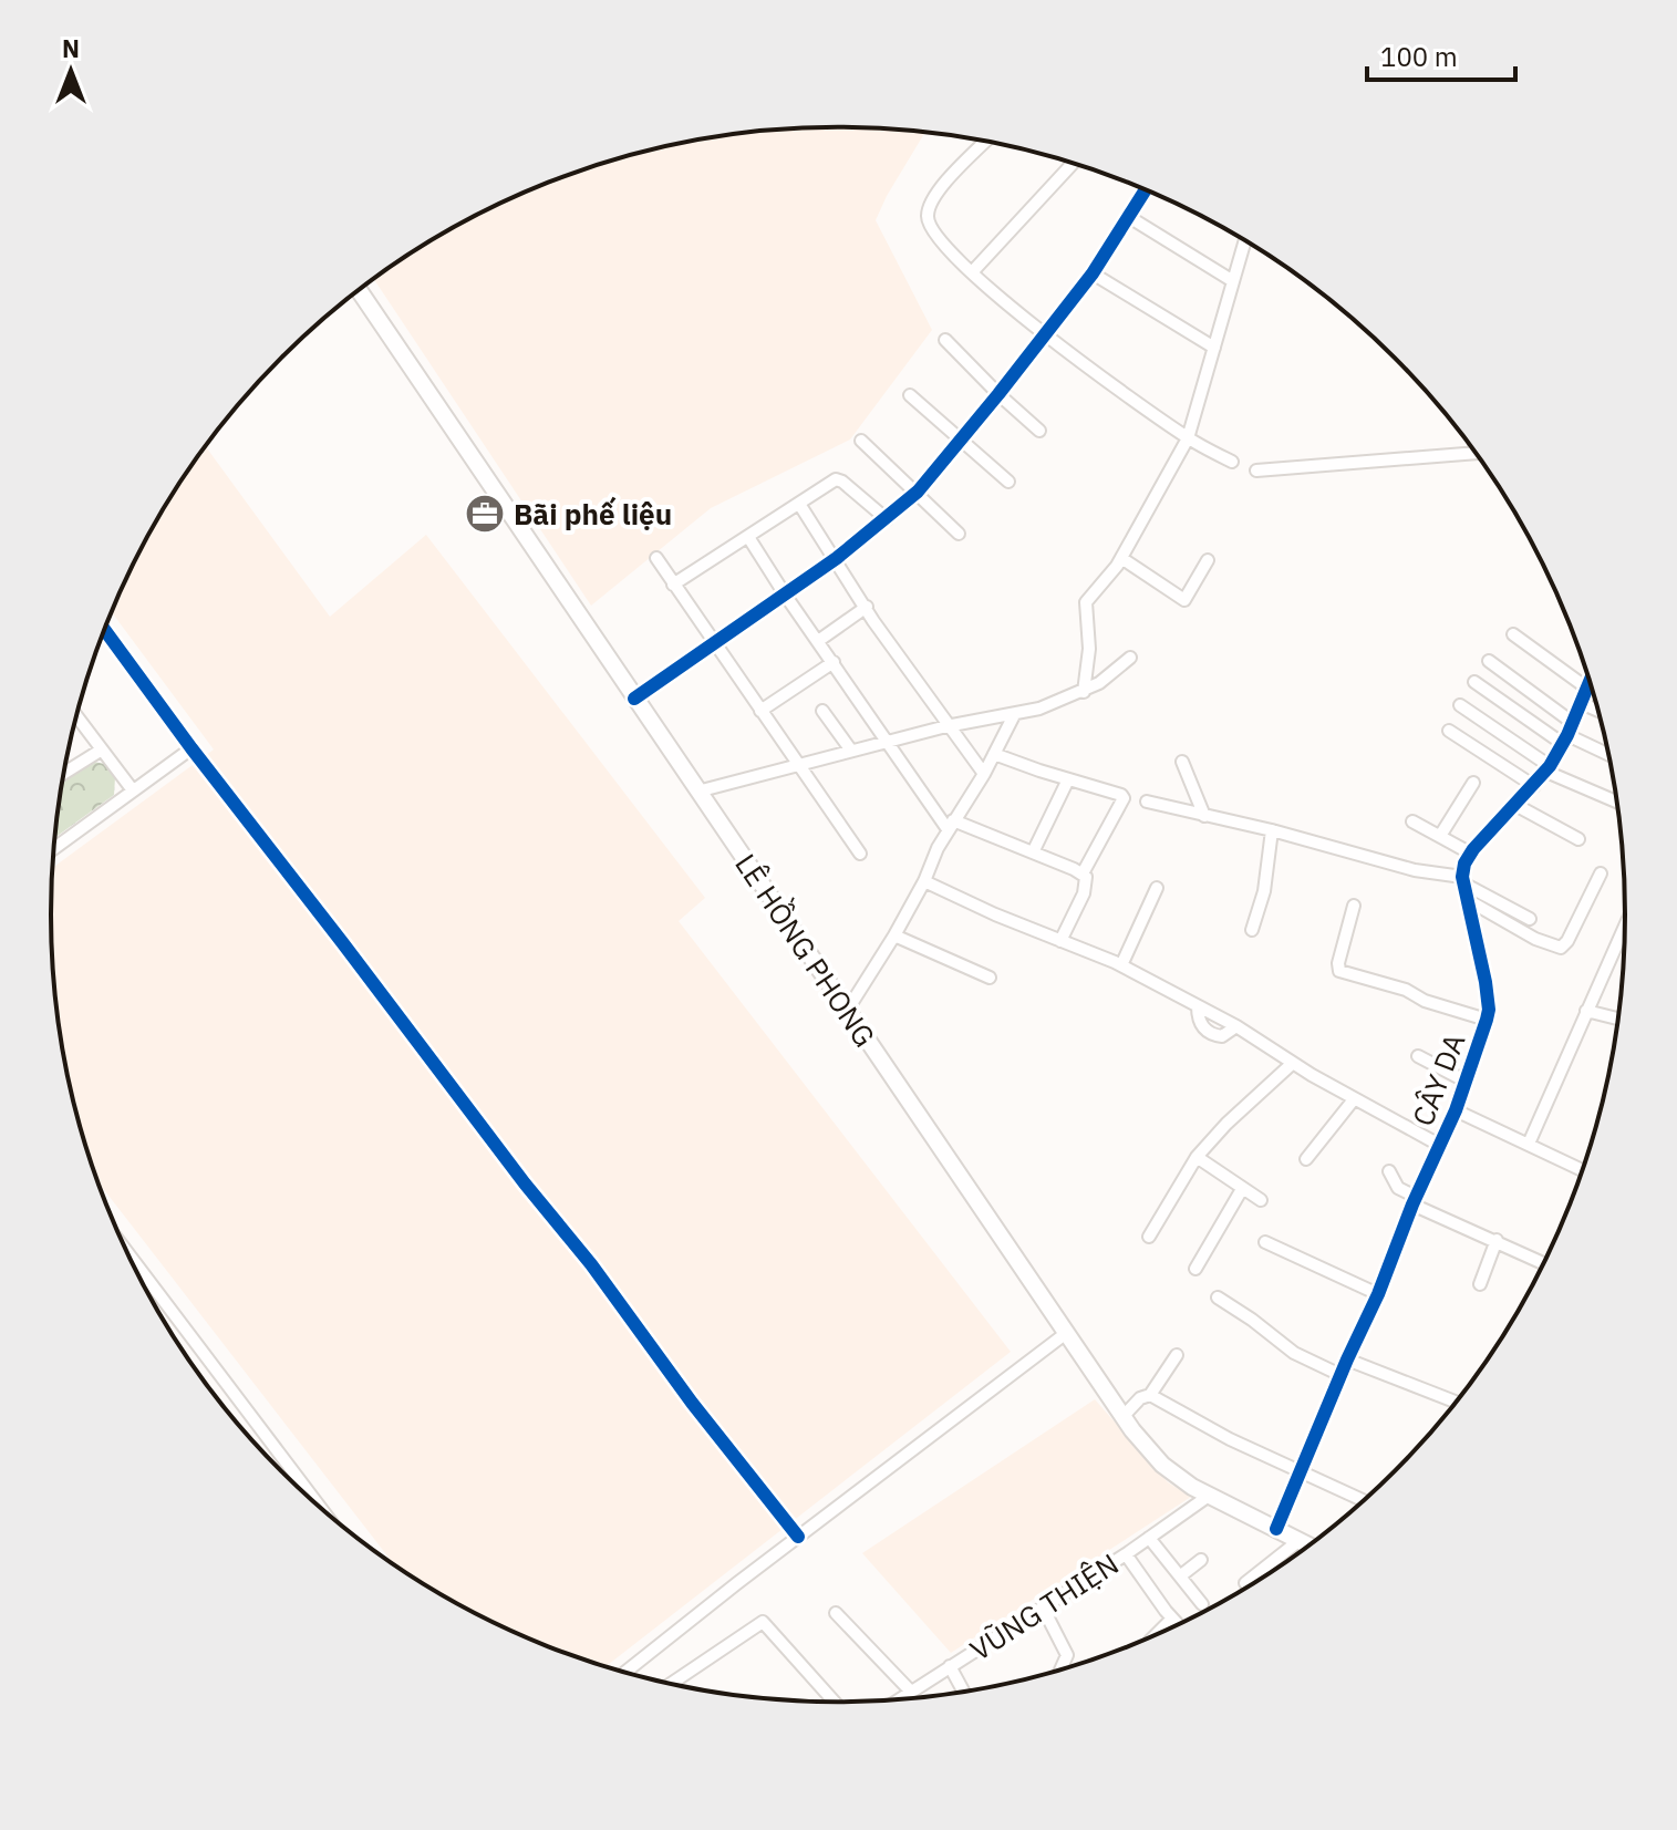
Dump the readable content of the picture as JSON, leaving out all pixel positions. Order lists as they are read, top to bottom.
{
  "streets": {
    "main road": ["LÊ HỒNG PHONG"],
    "street": ["CÂY DA", "VŨNG THIỆN"]
  },
  "crossings": [
    ["LÊ HỒNG PHONG", "CÂY DA"],
    ["LÊ HỒNG PHONG", "VŨNG THIỆN"]
  ],
  "places": {
    "office": ["Bãi phế liệu"]
  },
  "scale_bar": "100 m",
  "north": "top"
}
